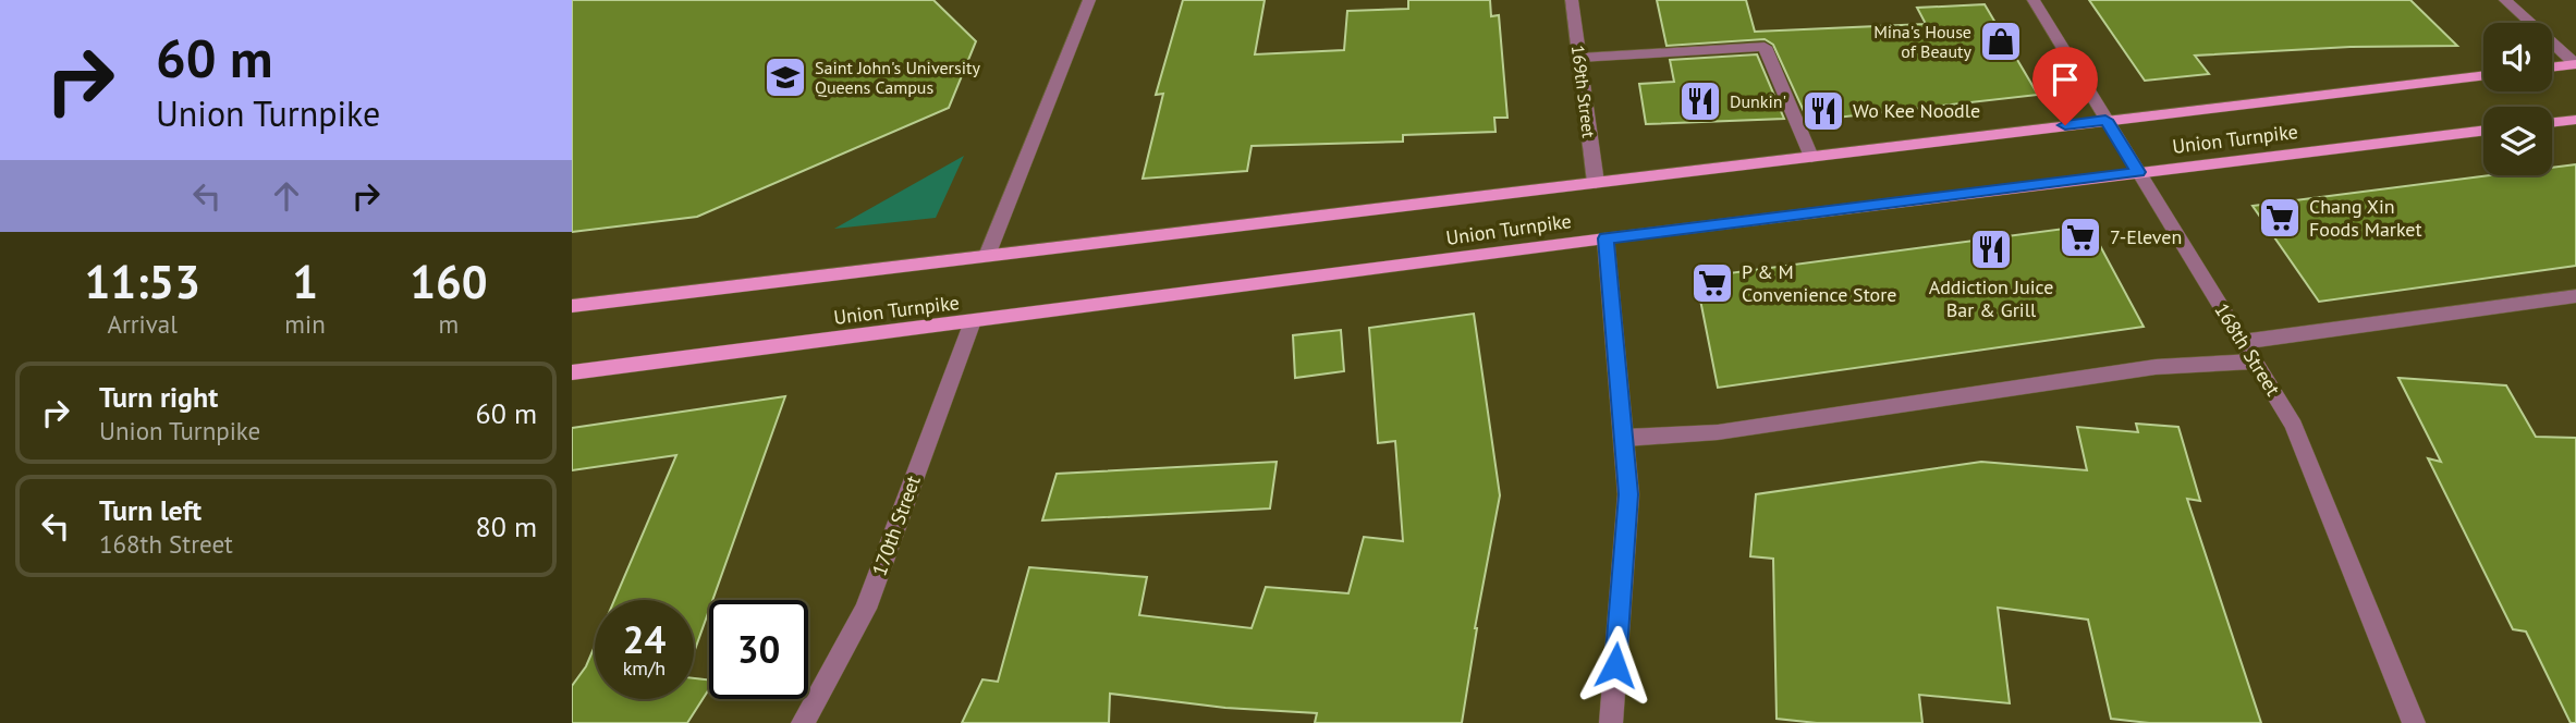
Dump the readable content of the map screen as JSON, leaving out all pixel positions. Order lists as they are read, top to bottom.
{
  "streets": {
    "main road": ["Union Turnpike"],
    "street": ["169th Street", "168th Street", "170th Street"]
  },
  "crossings": [
    ["169th Street", "Union Turnpike"],
    ["Union Turnpike", "168th Street"],
    ["Union Turnpike", "170th Street"]
  ],
  "places": {
    "shop": ["Mina's House of Beauty"],
    "school or university": ["Saint John's University Queens Campus"],
    "restaurant": ["Dunkin'", "Wo Kee Noodle", "Addiction Juice Bar & Grill"],
    "supermarket": ["Chang Xin Foods Market", "7-Eleven", "P & M Convenience Store"]
  },
  "page": {
    "turn": ["60 m", "Union Turnpike"],
    "eta": [
      "11:53",
      "Arrival",
      "1",
      "min",
      "160",
      "m"
    ],
    "list": [
      {
        "name": "Turn right",
        "note": "Union Turnpike",
        "value": "60 m"
      },
      {
        "name": "Turn left",
        "note": "168th Street",
        "value": "80 m"
      }
    ],
    "speed": "24 km/h",
    "limit": "30"
  }
}
